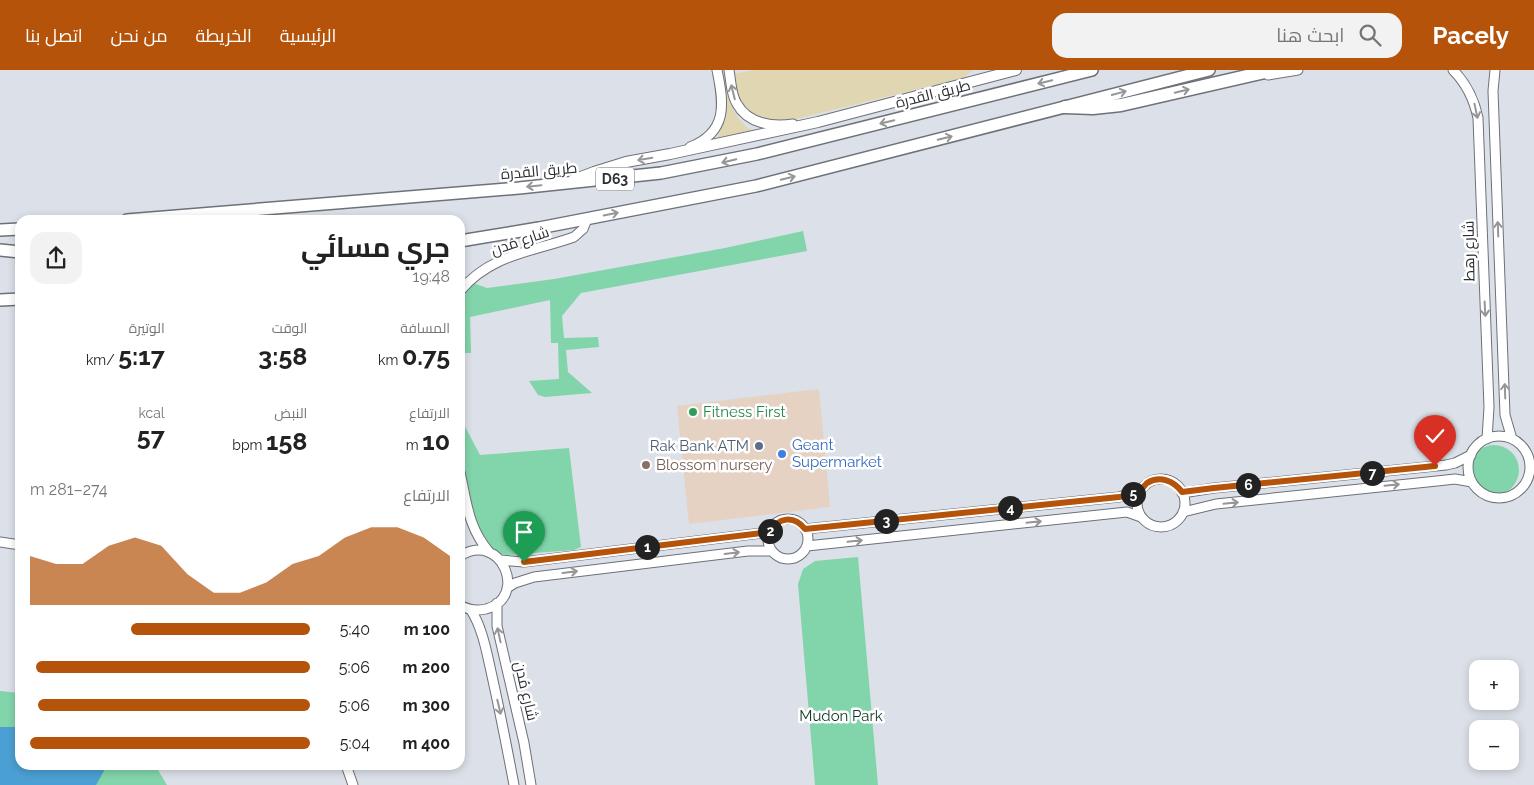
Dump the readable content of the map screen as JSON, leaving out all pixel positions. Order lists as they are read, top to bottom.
{
  "streets": {
    "main road": ["طريق القدرة", "D63"],
    "street": ["شارع مُدن", "شارع رهط"]
  },
  "crossings": [
    ["D63", "شارع مُدن"]
  ],
  "parks": ["Mudon Park"],
  "places": [
    "Fitness First",
    "Rak Bank ATM",
    "Geant Supermarket",
    "Blossom nursery"
  ],
  "page": {
    "header": "Pacely",
    "search": "ابحث هنا",
    "nav": [
      "الرئيسية",
      "الخريطة",
      "من نحن",
      "اتصل بنا"
    ],
    "heading": ["جري مسائي", "19:48"],
    "stats": [
      ["المسافة", "0.75 km"],
      ["الوقت", "3:58"],
      ["الوتيرة", "5:17 /km"],
      ["الارتفاع", "10 m"],
      ["النبض", "158 bpm"],
      ["kcal", "57"]
    ],
    "pins": [
      "7",
      "6",
      "5",
      "4",
      "3",
      "2",
      "1"
    ],
    "chart": ["الارتفاع", "274–281 m"],
    "list": [
      {
        "name": "100 m",
        "note": "5:40"
      },
      {
        "name": "200 m",
        "note": "5:06"
      },
      {
        "name": "300 m",
        "note": "5:06"
      },
      {
        "name": "400 m",
        "note": "5:04"
      }
    ],
    "map_buttons": ["+", "−"]
  }
}
